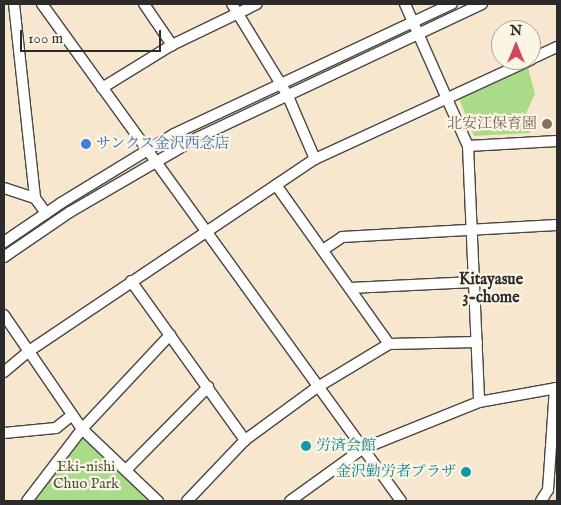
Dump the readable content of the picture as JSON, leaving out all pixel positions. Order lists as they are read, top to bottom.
{
  "districts": ["Kitayasue 3-chome"],
  "parks": ["Eki-nishi Chuo Park"],
  "places": [
    "北安江保育園",
    "サンクス金沢西念店",
    "労済会館",
    "金沢勤労者プラザ"
  ],
  "scale_bar": "100 m",
  "north": "top"
}
